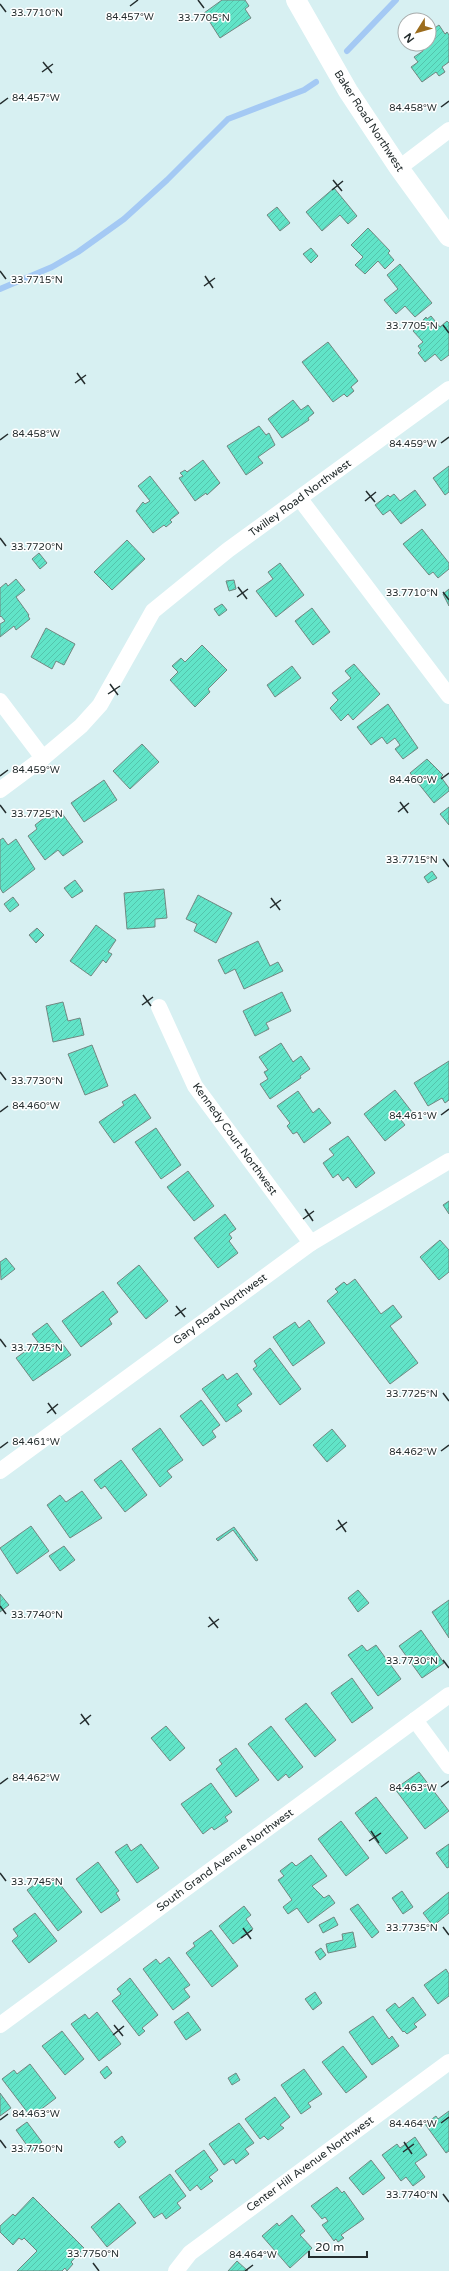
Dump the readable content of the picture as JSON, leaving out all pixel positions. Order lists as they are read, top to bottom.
{
  "streets": {
    "street": [
      "Baker Road Northwest",
      "Twilley Road Northwest",
      "Kennedy Court Northwest",
      "Gary Road Northwest",
      "South Grand Avenue Northwest",
      "Center Hill Avenue Northwest"
    ]
  },
  "crossings": [
    ["Kennedy Court Northwest", "Gary Road Northwest"]
  ],
  "scale_bar": "20 m",
  "north": "bottom left",
  "coordinates": [
    "33.7710°N",
    "84.457°W",
    "33.7705°N",
    "84.458°W",
    "33.7715°N",
    "84.459°W",
    "33.7720°N",
    "84.460°W",
    "33.7725°N",
    "33.7730°N",
    "84.461°W",
    "33.7735°N",
    "84.462°W",
    "33.7740°N",
    "84.463°W",
    "33.7745°N",
    "84.464°W",
    "33.7750°N"
  ]
}
